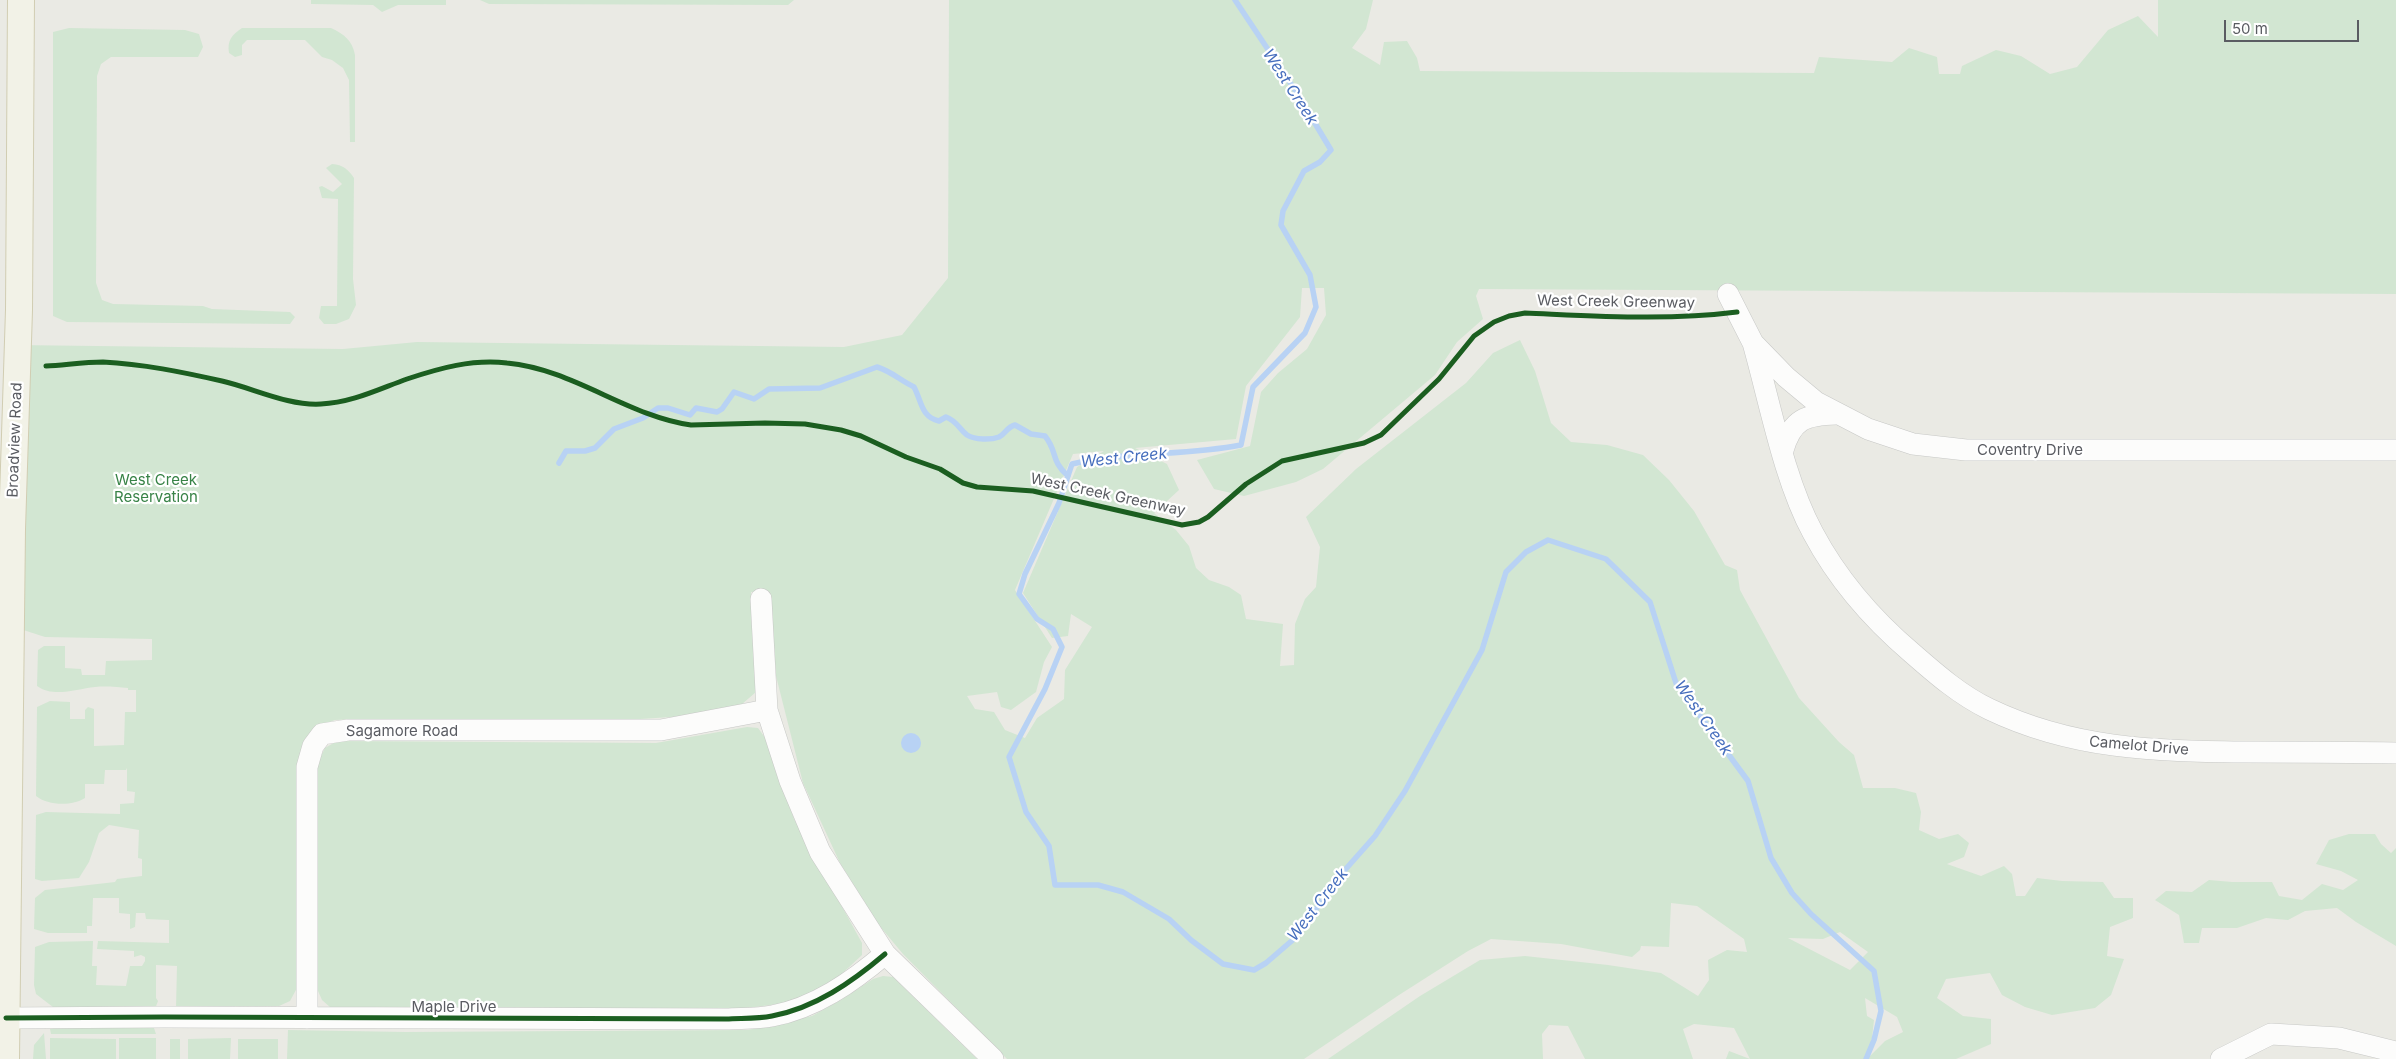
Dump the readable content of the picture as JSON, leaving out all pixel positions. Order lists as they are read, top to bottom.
{
  "streets": {
    "main road": ["Broadview Road"],
    "street": [
      "Coventry Drive",
      "Sagamore Road",
      "Camelot Drive",
      "Maple Drive"
    ],
    "cycle path": ["West Creek Greenway"]
  },
  "crossings": [
    ["Broadview Road", "Maple Drive"],
    ["Coventry Drive", "Camelot Drive"],
    ["Sagamore Road", "Maple Drive"]
  ],
  "water": ["West Creek"],
  "parks": ["West Creek Reservation"],
  "scale_bar": "50 m"
}
